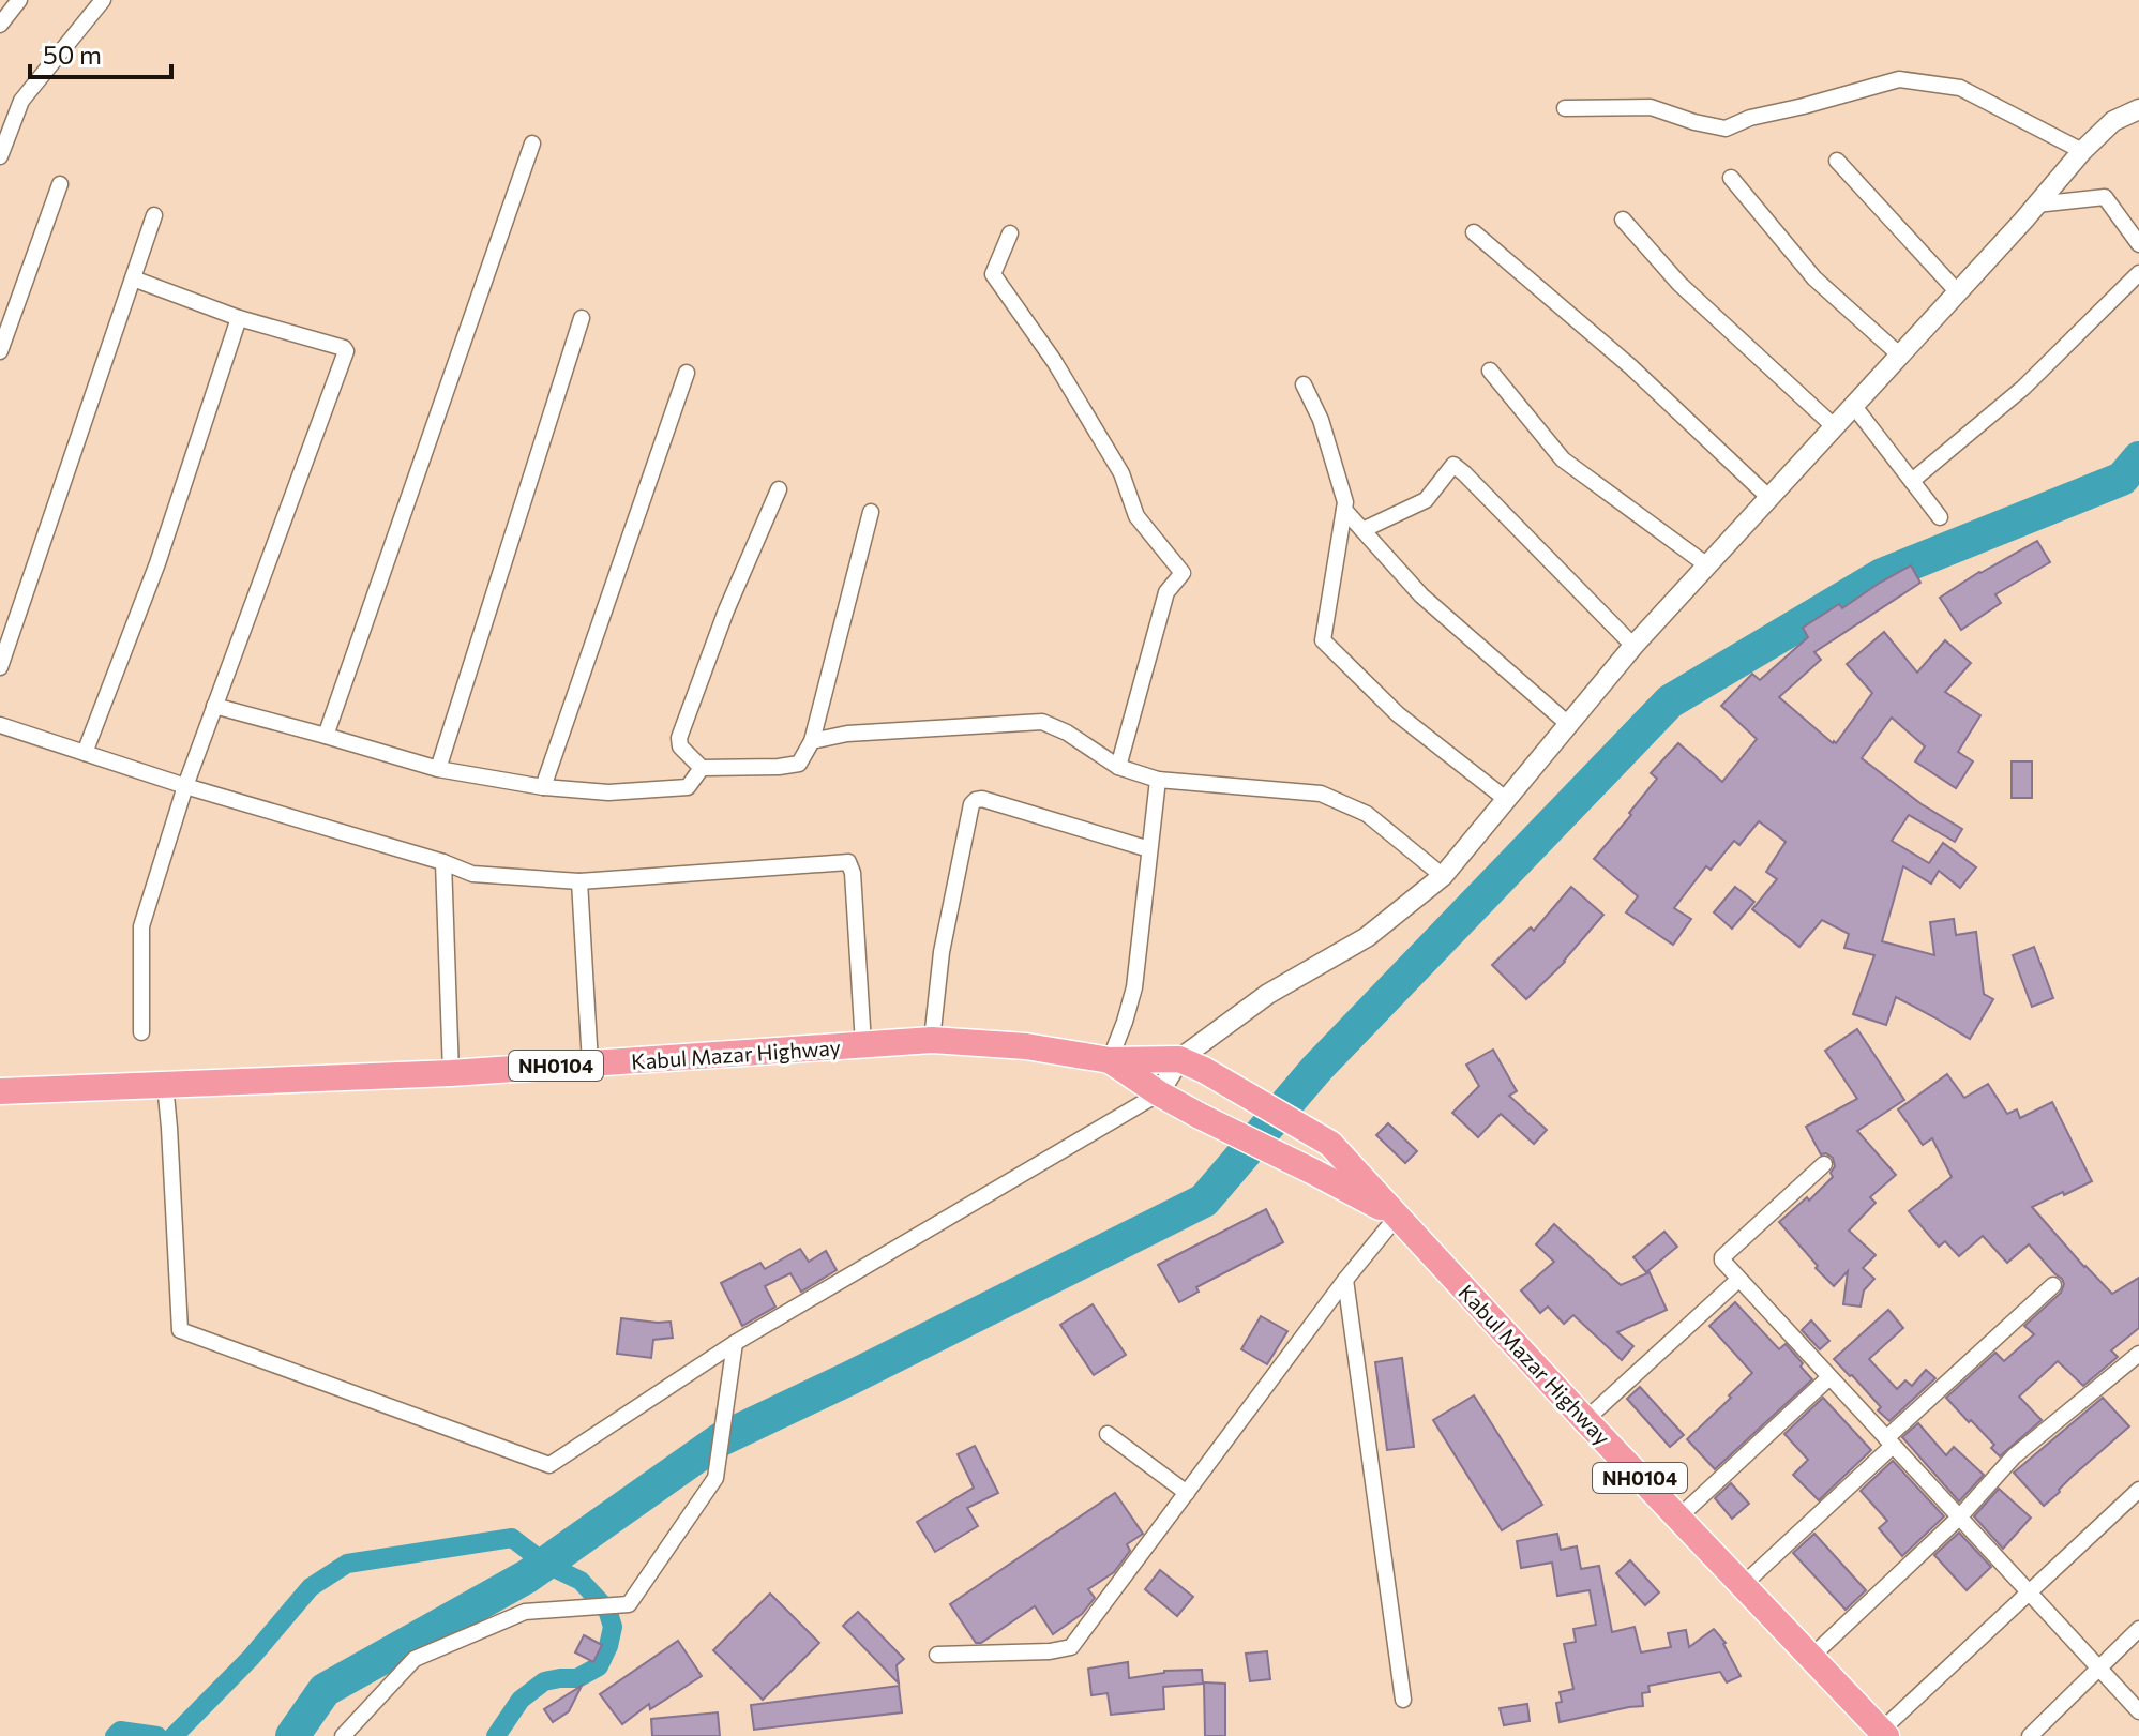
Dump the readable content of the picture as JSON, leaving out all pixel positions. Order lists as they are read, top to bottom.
{
  "streets": {
    "highway": ["Kabul Mazar Highway", "NH0104"]
  },
  "scale_bar": "50 m"
}
